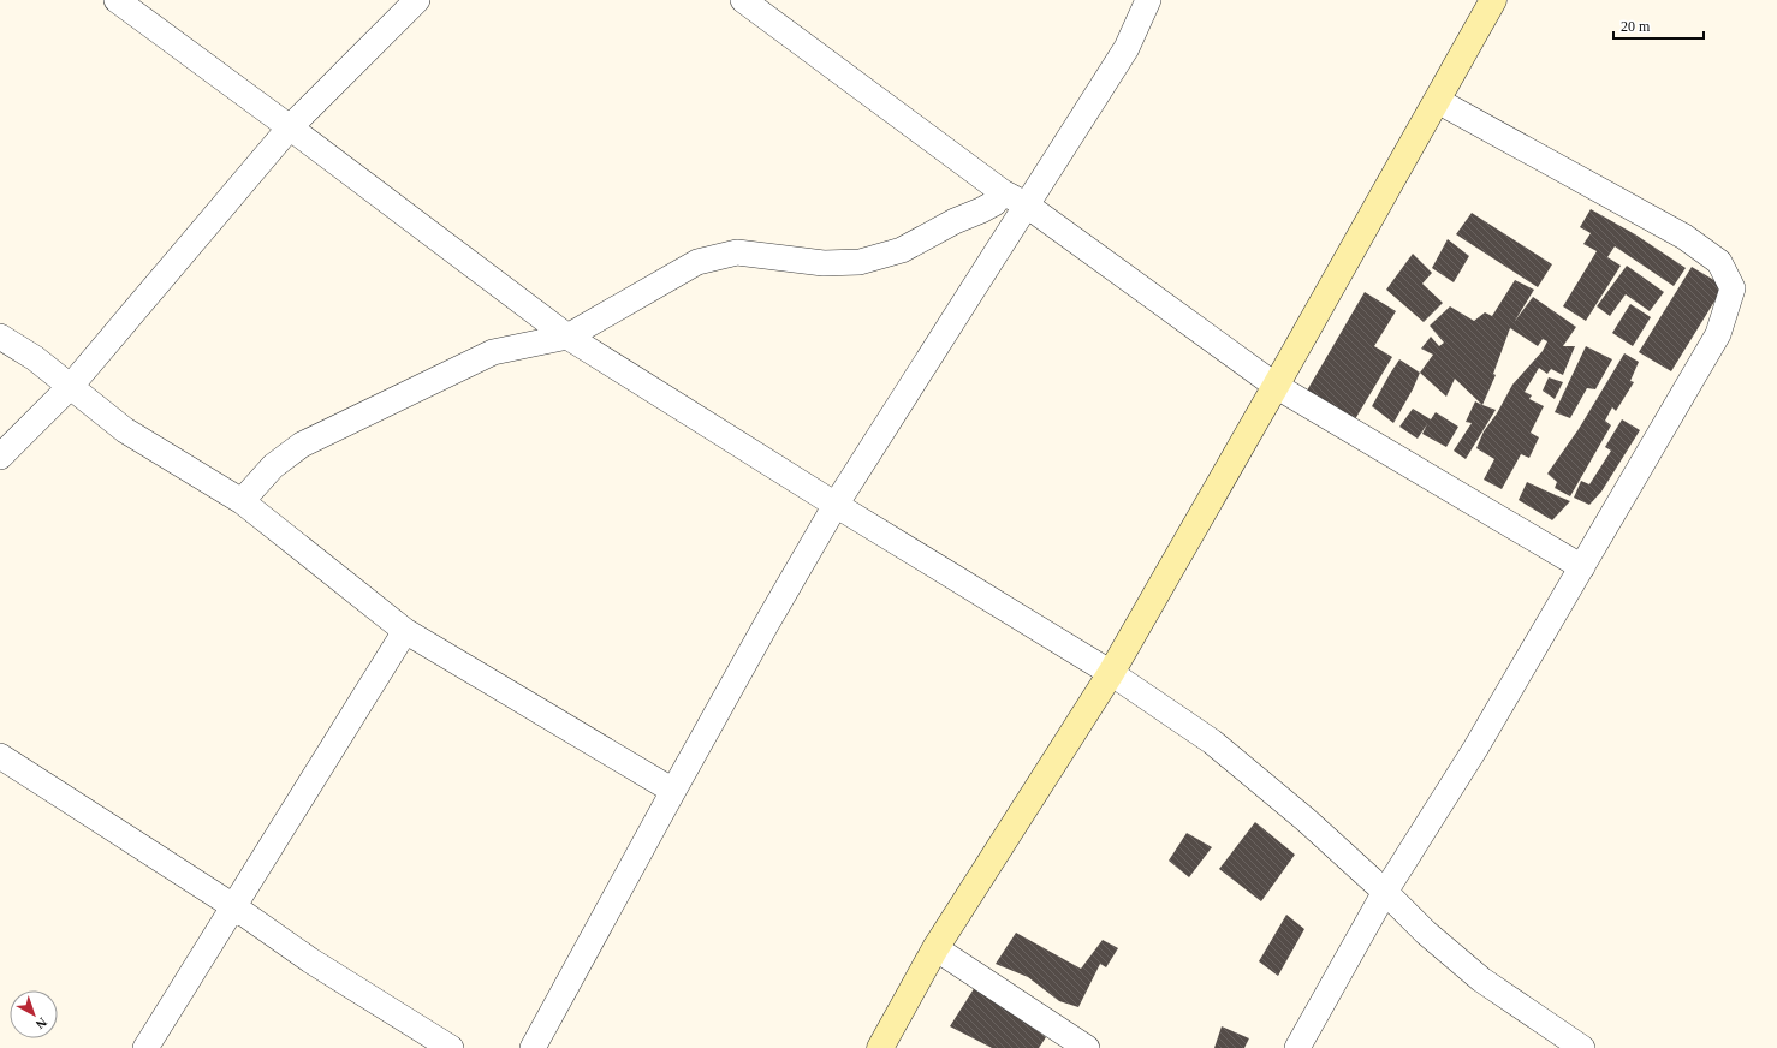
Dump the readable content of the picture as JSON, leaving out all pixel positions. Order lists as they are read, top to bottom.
{
  "scale_bar": "20 m",
  "north": "bottom right"
}
